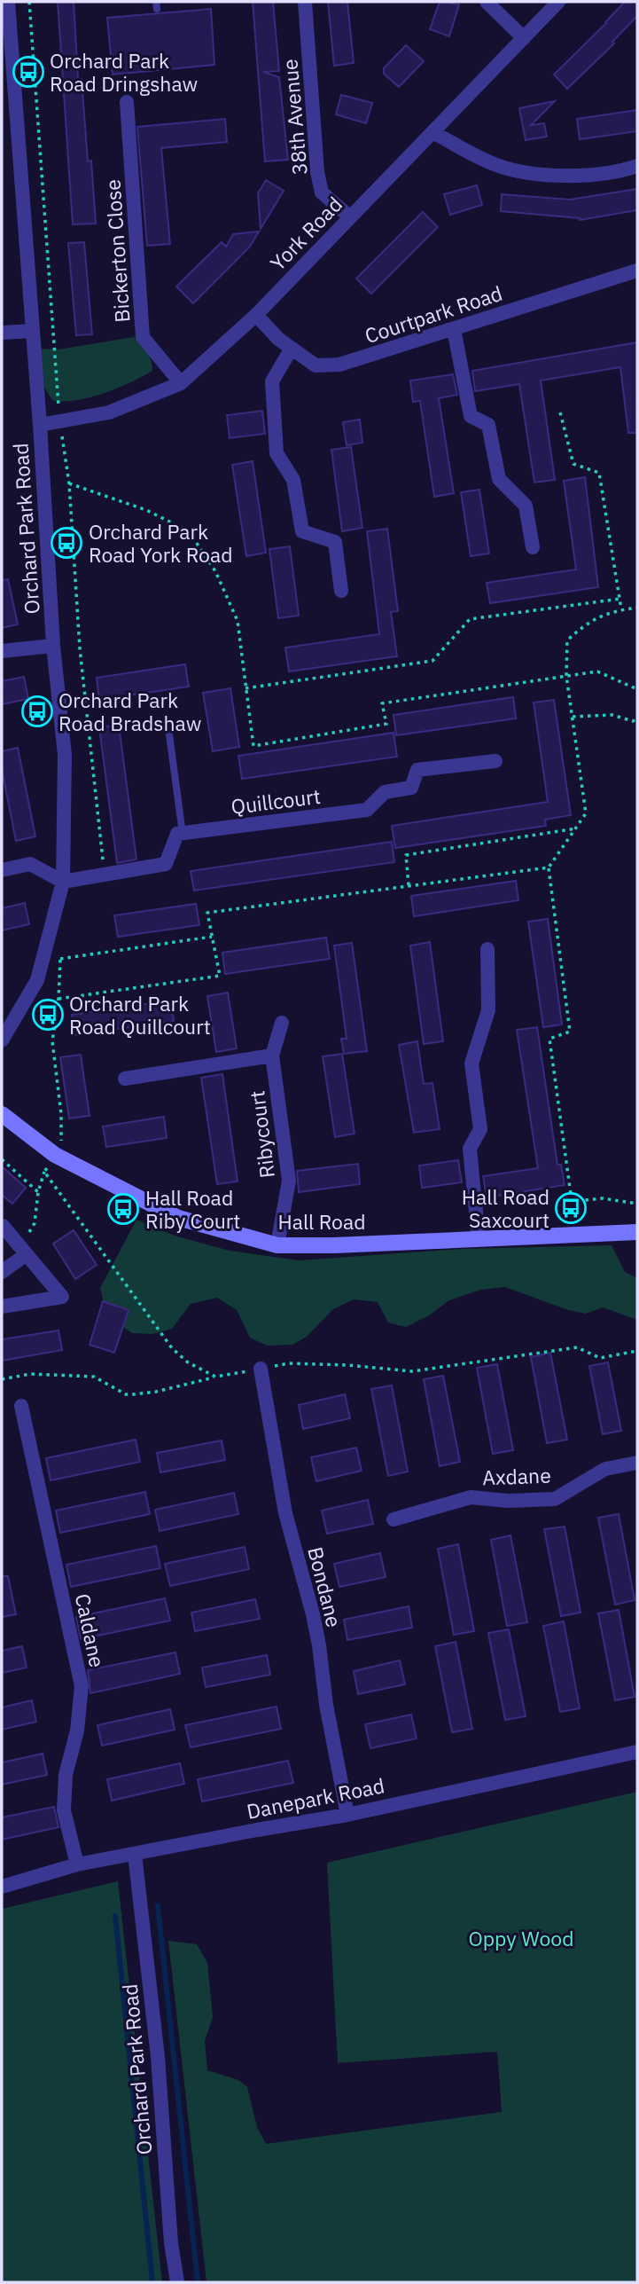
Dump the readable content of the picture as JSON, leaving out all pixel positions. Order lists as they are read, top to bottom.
{
  "streets": {
    "street": [
      "38th Avenue",
      "York Road",
      "Bickerton Close",
      "Courtpark Road",
      "Orchard Park Road",
      "Quillcourt",
      "Ribycourt",
      "Hall Road",
      "Axdane",
      "Bondane",
      "Caldane",
      "Danepark Road"
    ]
  },
  "crossings": [
    ["38th Avenue", "York Road"],
    ["York Road", "Bickerton Close"],
    ["York Road", "Courtpark Road"],
    ["York Road", "Orchard Park Road"],
    ["Orchard Park Road", "Danepark Road"],
    ["Ribycourt", "Hall Road"],
    ["Bondane", "Danepark Road"],
    ["Caldane", "Danepark Road"]
  ],
  "parks": ["Oppy Wood"],
  "places": {
    "bus stop": [
      "Orchard Park Road Dringshaw",
      "Orchard Park Road York Road",
      "Orchard Park Road Bradshaw",
      "Orchard Park Road Quillcourt",
      "Hall Road Saxcourt",
      "Hall Road Riby Court"
    ]
  }
}
